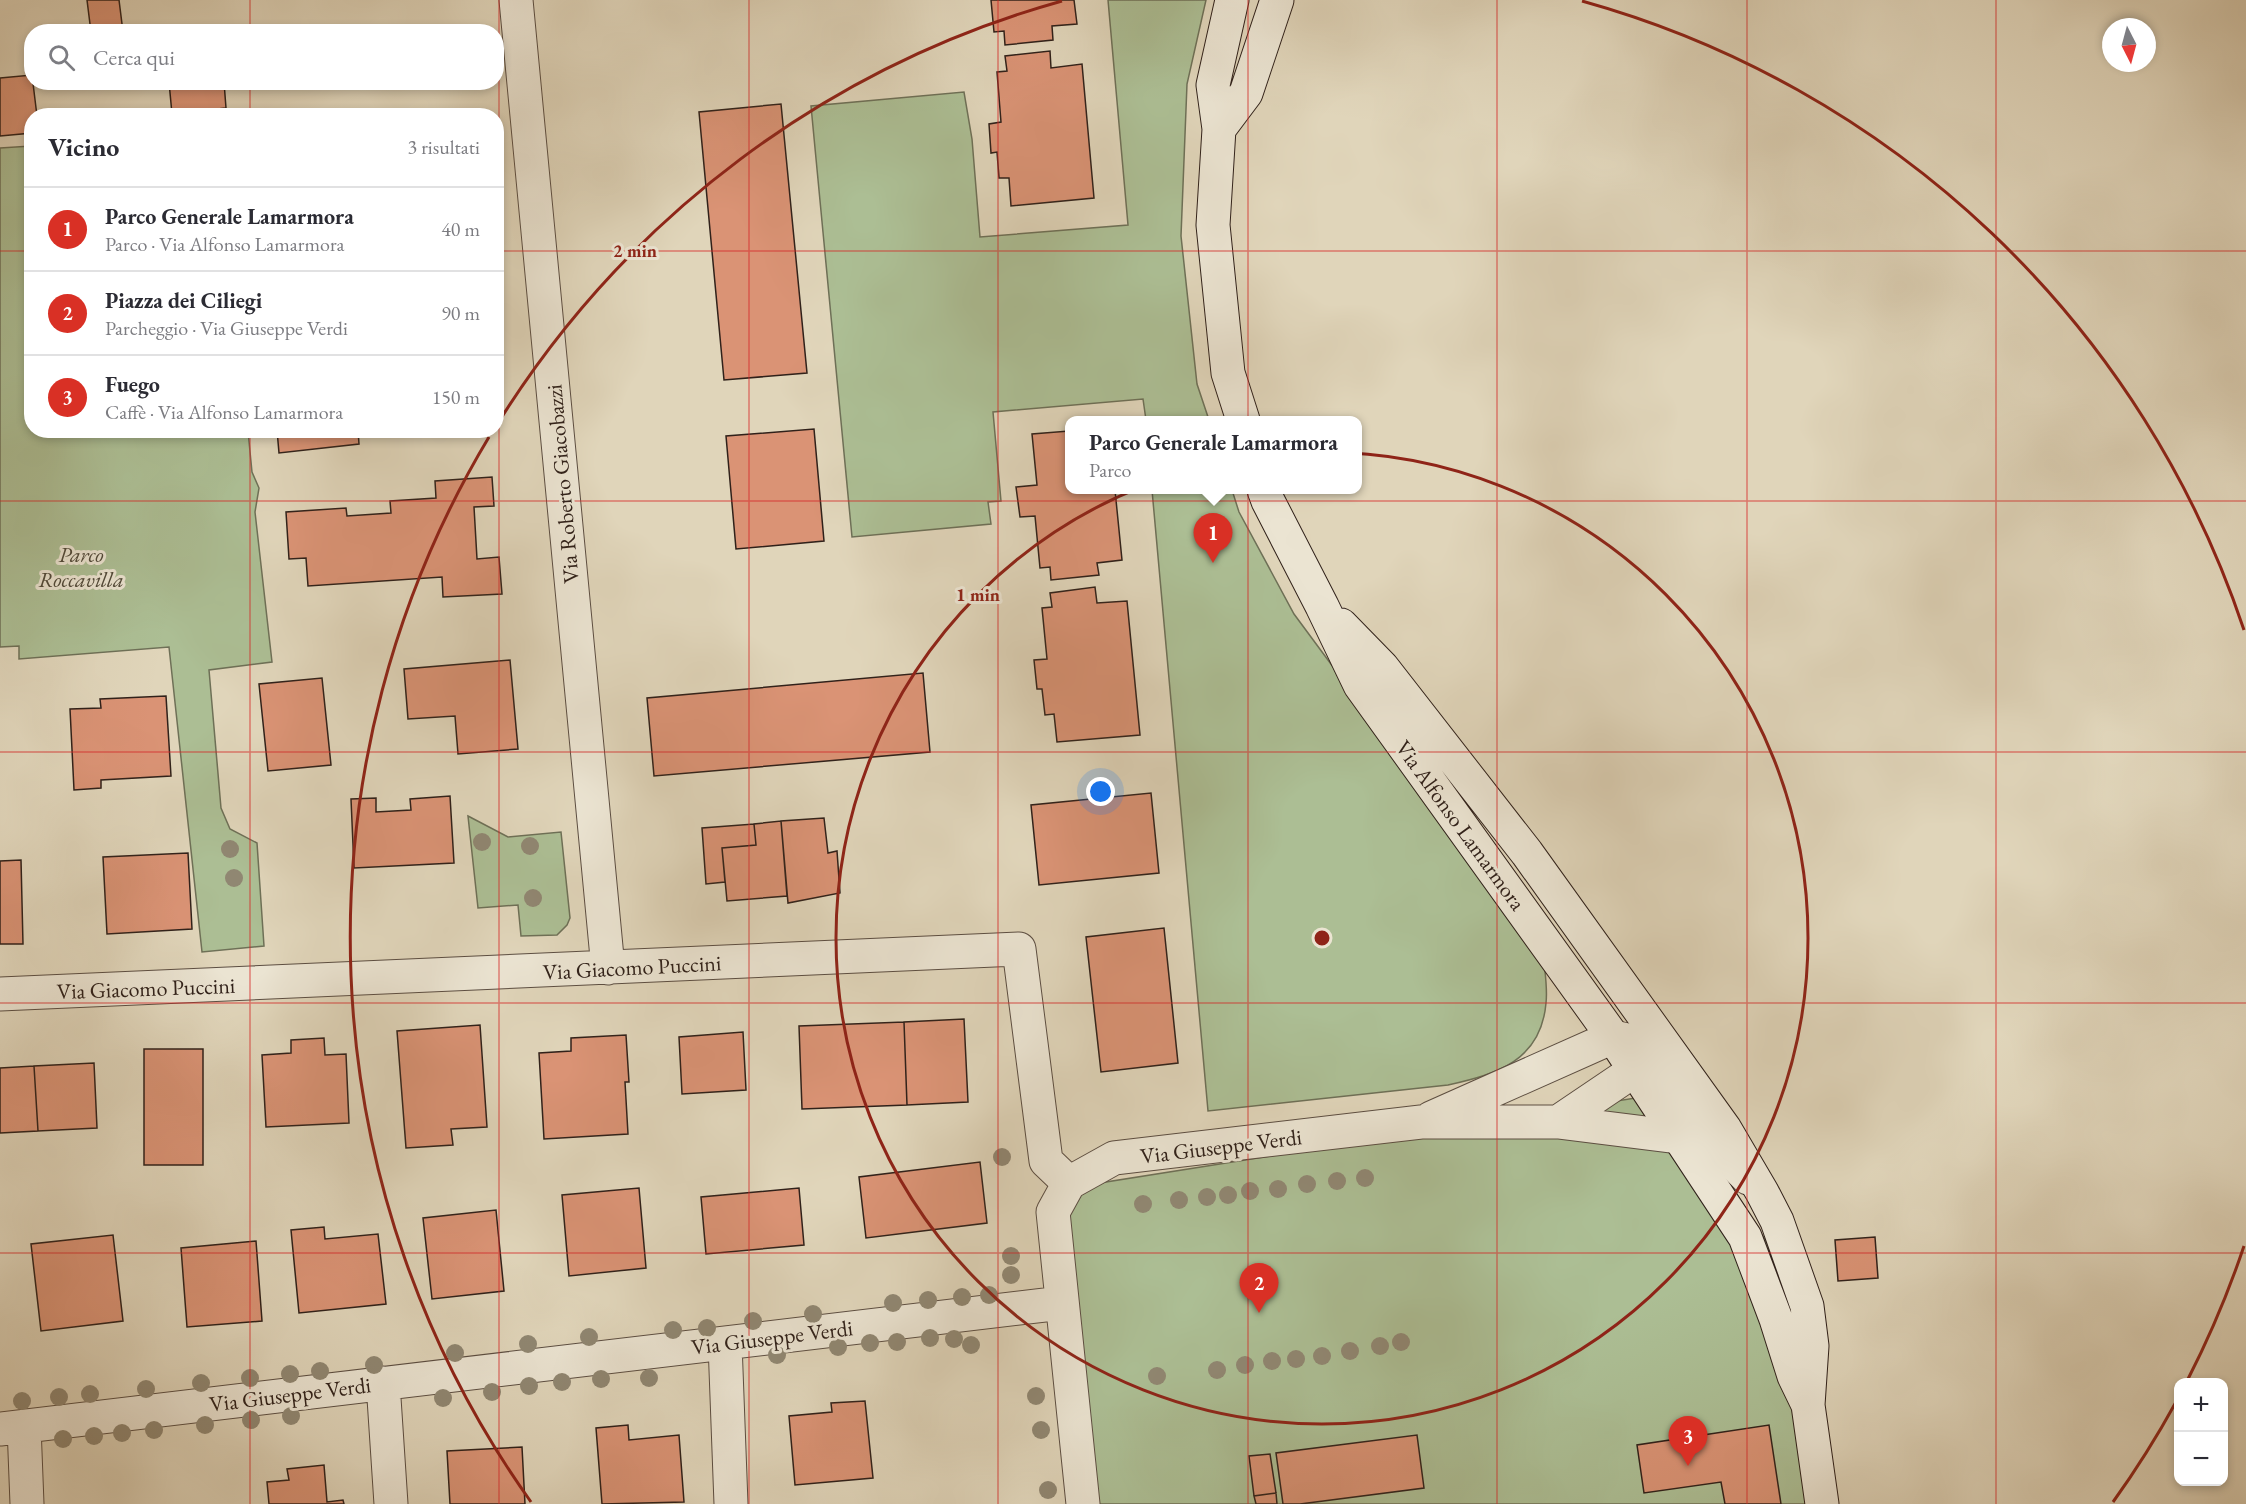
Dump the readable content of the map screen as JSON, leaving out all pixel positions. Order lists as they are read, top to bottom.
{
  "streets": {
    "street": [
      "Via Roberto Giacobazzi",
      "Via Alfonso Lamarmora",
      "Via Giacomo Puccini",
      "Via Giuseppe Verdi"
    ]
  },
  "crossings": [
    ["Via Roberto Giacobazzi", "Via Giacomo Puccini"],
    ["Via Alfonso Lamarmora", "Via Giuseppe Verdi"],
    ["Via Giacomo Puccini", "Via Giuseppe Verdi"]
  ],
  "parks": ["Parco Roccavilla"],
  "north": "bottom",
  "page": {
    "search": "Cerca qui",
    "heading": ["Vicino", "3 risultati"],
    "list": [
      {
        "mark": "1",
        "name": "Parco Generale Lamarmora",
        "note": "Parco · Via Alfonso Lamarmora",
        "value": "40 m"
      },
      {
        "mark": "2",
        "name": "Piazza dei Ciliegi",
        "note": "Parcheggio · Via Giuseppe Verdi",
        "value": "90 m"
      },
      {
        "mark": "3",
        "name": "Fuego",
        "note": "Caffè · Via Alfonso Lamarmora",
        "value": "150 m"
      }
    ],
    "popup": ["Parco Generale Lamarmora", "Parco"],
    "pins": ["1", "2", "3"],
    "map_buttons": ["+", "−"]
  },
  "rings": ["2 min", "1 min"]
}
